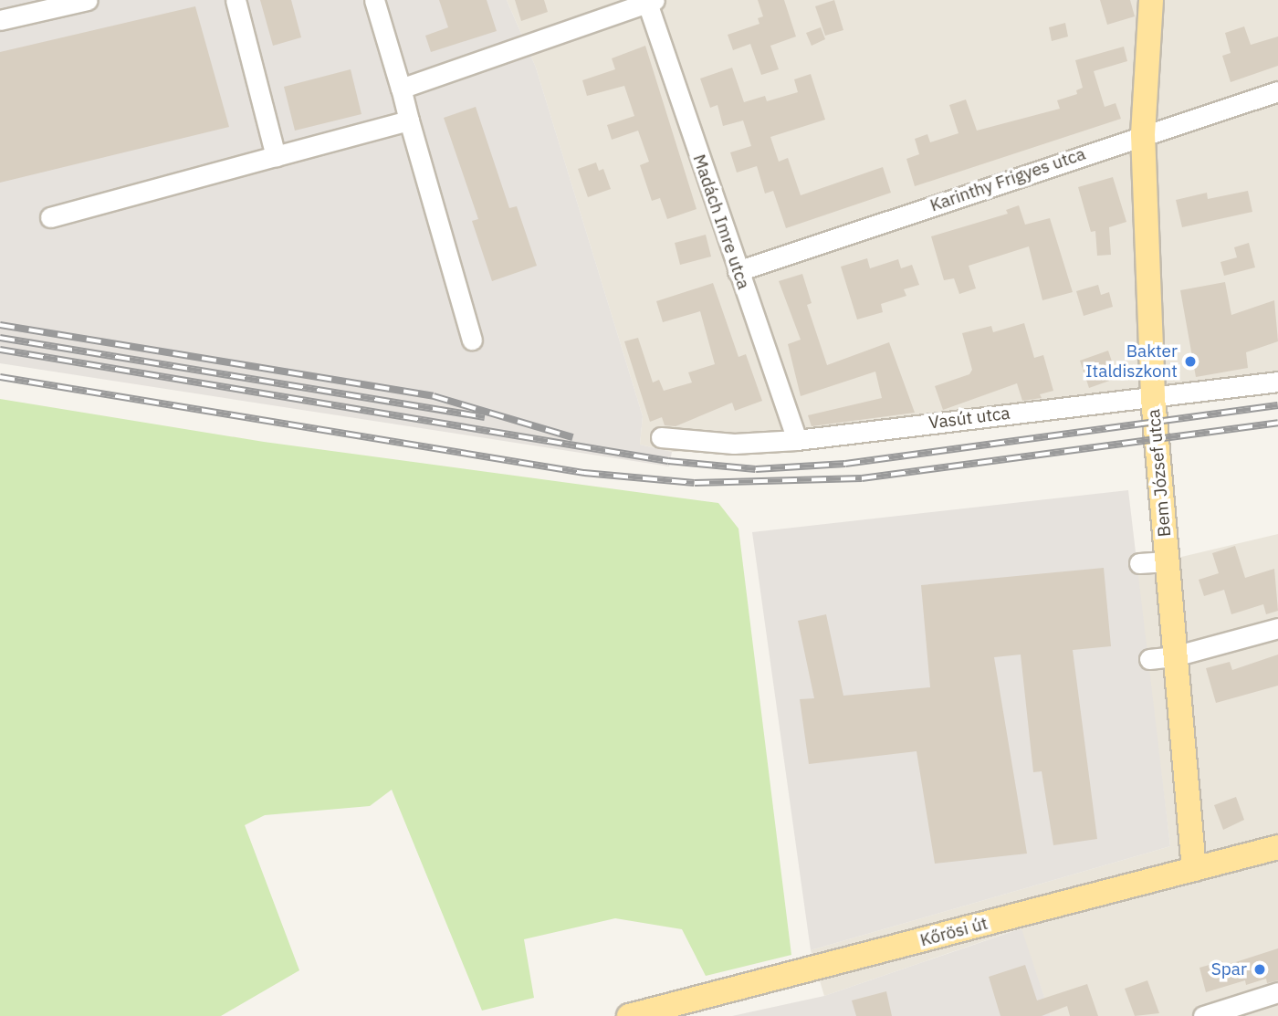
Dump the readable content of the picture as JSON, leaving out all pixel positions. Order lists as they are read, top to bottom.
{
  "streets": {
    "main road": ["Bem József utca", "Kőrösi út"],
    "street": ["Karinthy Frigyes utca", "Madách Imre utca", "Vasút utca"]
  },
  "crossings": [
    ["Karinthy Frigyes utca", "Madách Imre utca"],
    ["Karinthy Frigyes utca", "Bem József utca"],
    ["Madách Imre utca", "Vasút utca"],
    ["Vasút utca", "Bem József utca"],
    ["Bem József utca", "Kőrösi út"]
  ],
  "places": ["Bakter Italdiszkont", "Spar"]
}
